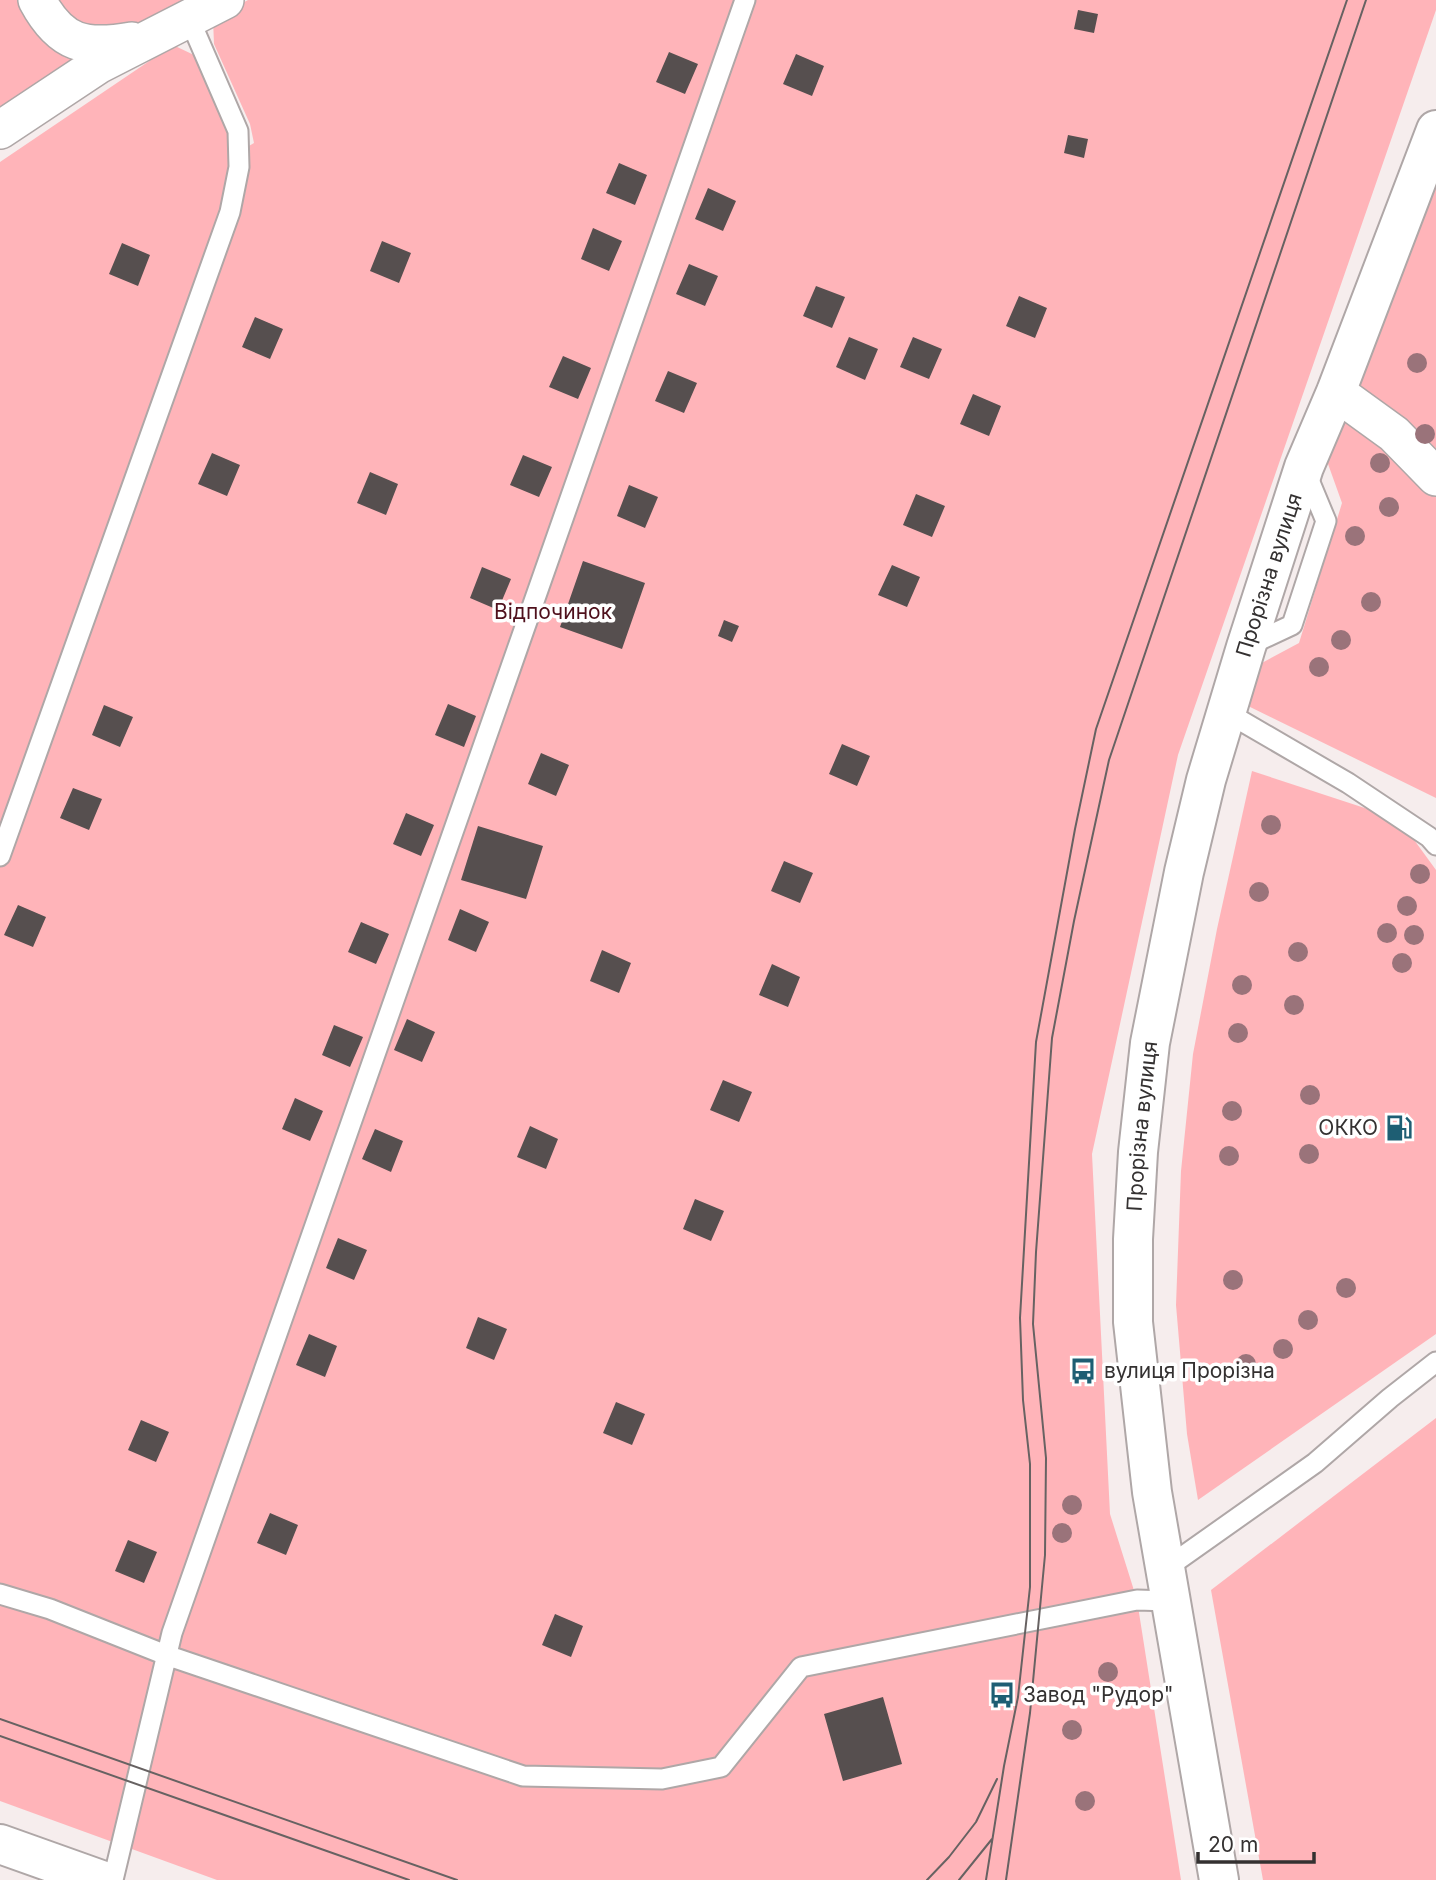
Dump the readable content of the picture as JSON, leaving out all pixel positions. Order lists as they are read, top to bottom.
{
  "streets": {
    "main road": ["Прорізна вулиця"]
  },
  "parks": ["Відпочинок"],
  "places": {
    "fuel station": ["ОККО"],
    "bus stop": ["вулиця Прорізна", "Завод \"Рудор\""]
  },
  "scale_bar": "20 m"
}
